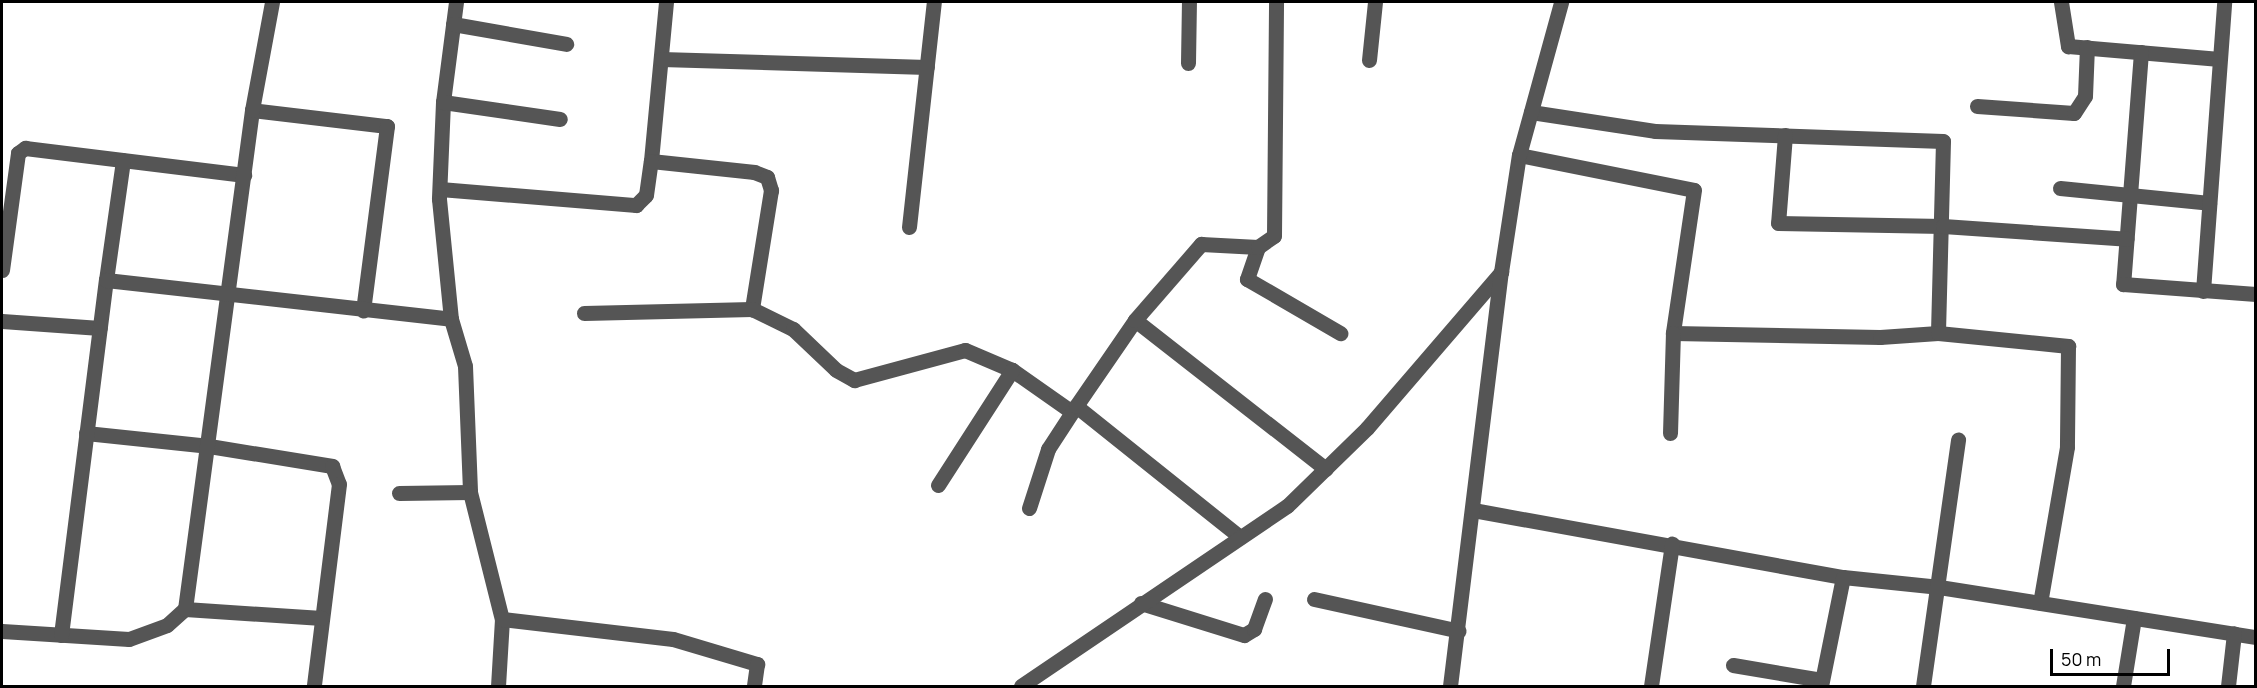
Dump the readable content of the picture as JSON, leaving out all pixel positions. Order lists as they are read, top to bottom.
{
  "scale_bar": "50 m"
}
